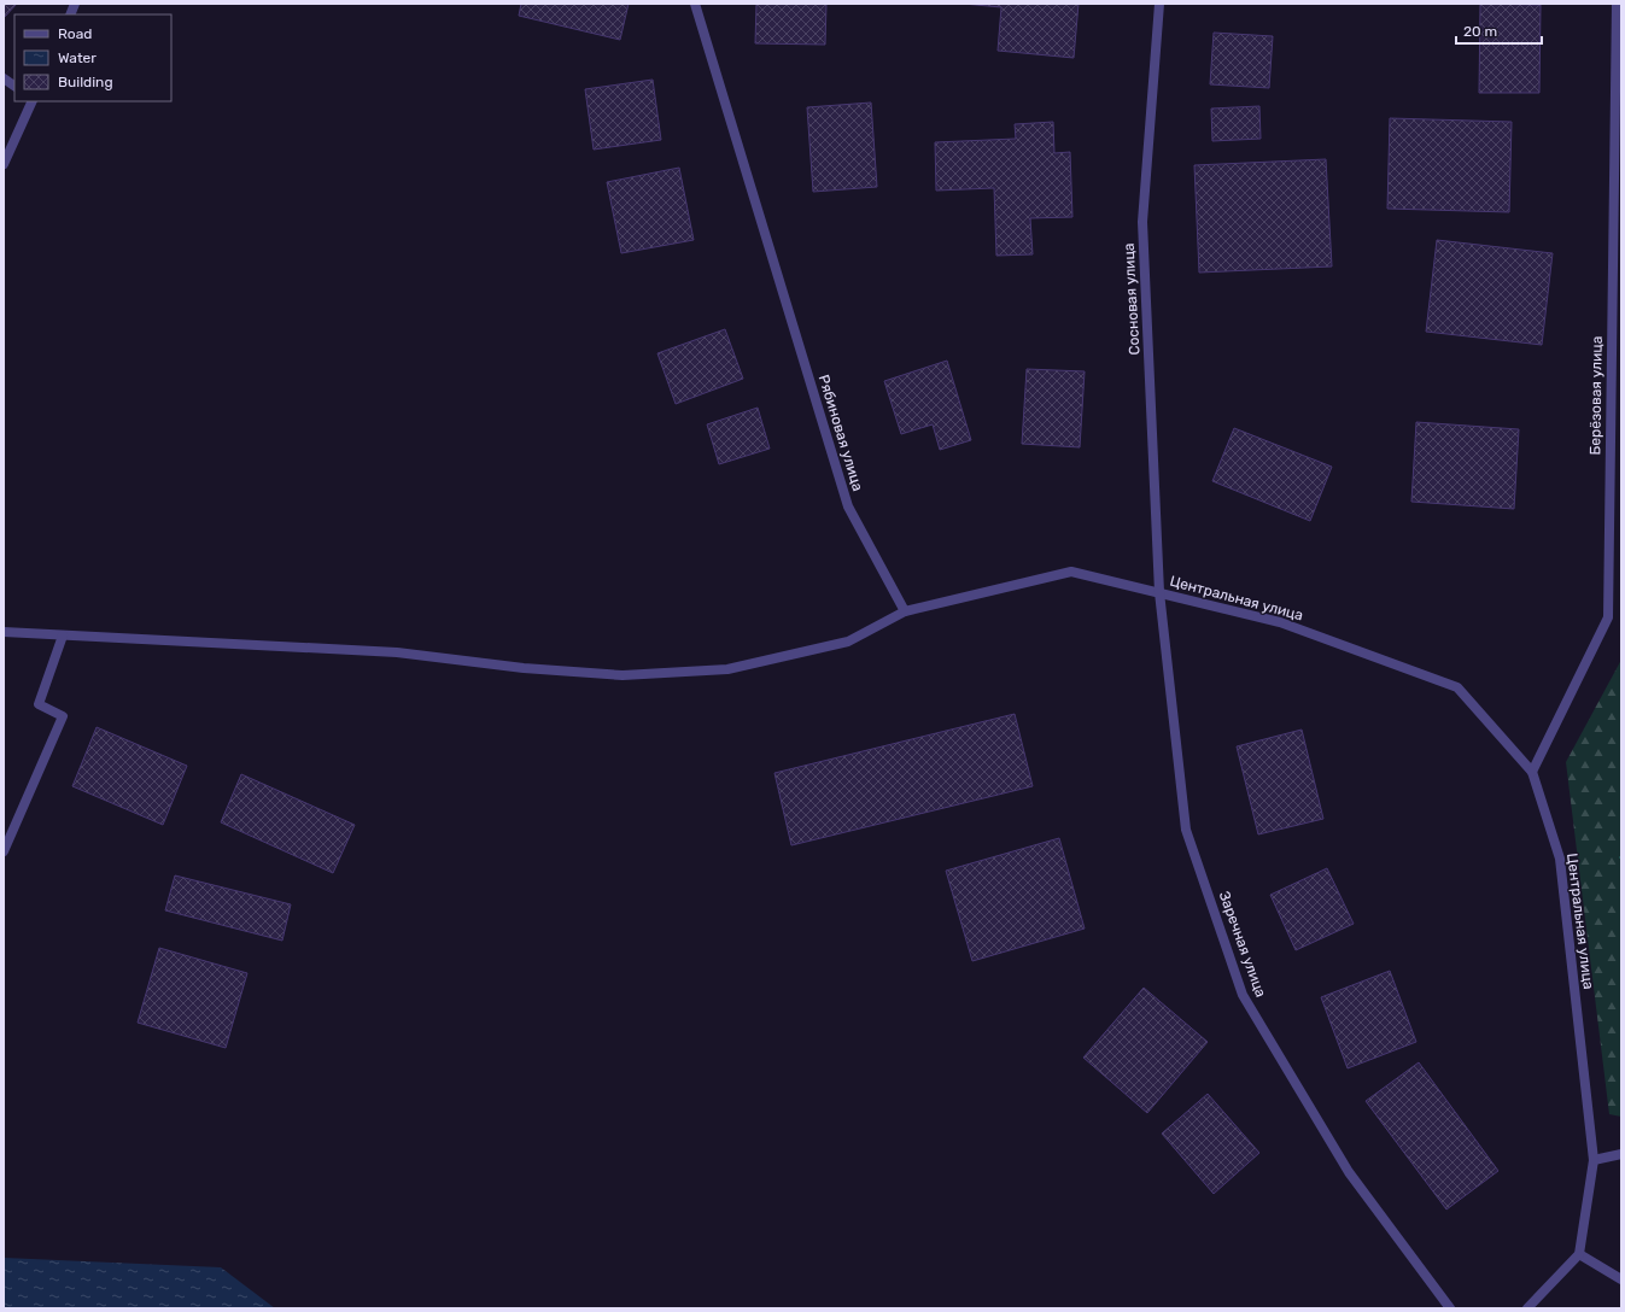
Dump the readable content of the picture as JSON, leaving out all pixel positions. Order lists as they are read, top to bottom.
{
  "streets": {
    "street": [
      "Сосновая улица",
      "Берёзовая улица",
      "Рябиновая улица",
      "Центральная улица",
      "Заречная улица"
    ]
  },
  "crossings": [
    ["Сосновая улица", "Центральная улица"],
    ["Сосновая улица", "Заречная улица"],
    ["Берёзовая улица", "Центральная улица"],
    ["Центральная улица", "Заречная улица"]
  ],
  "legend": ["Road", "Water", "Building"],
  "scale_bar": "20 m"
}
